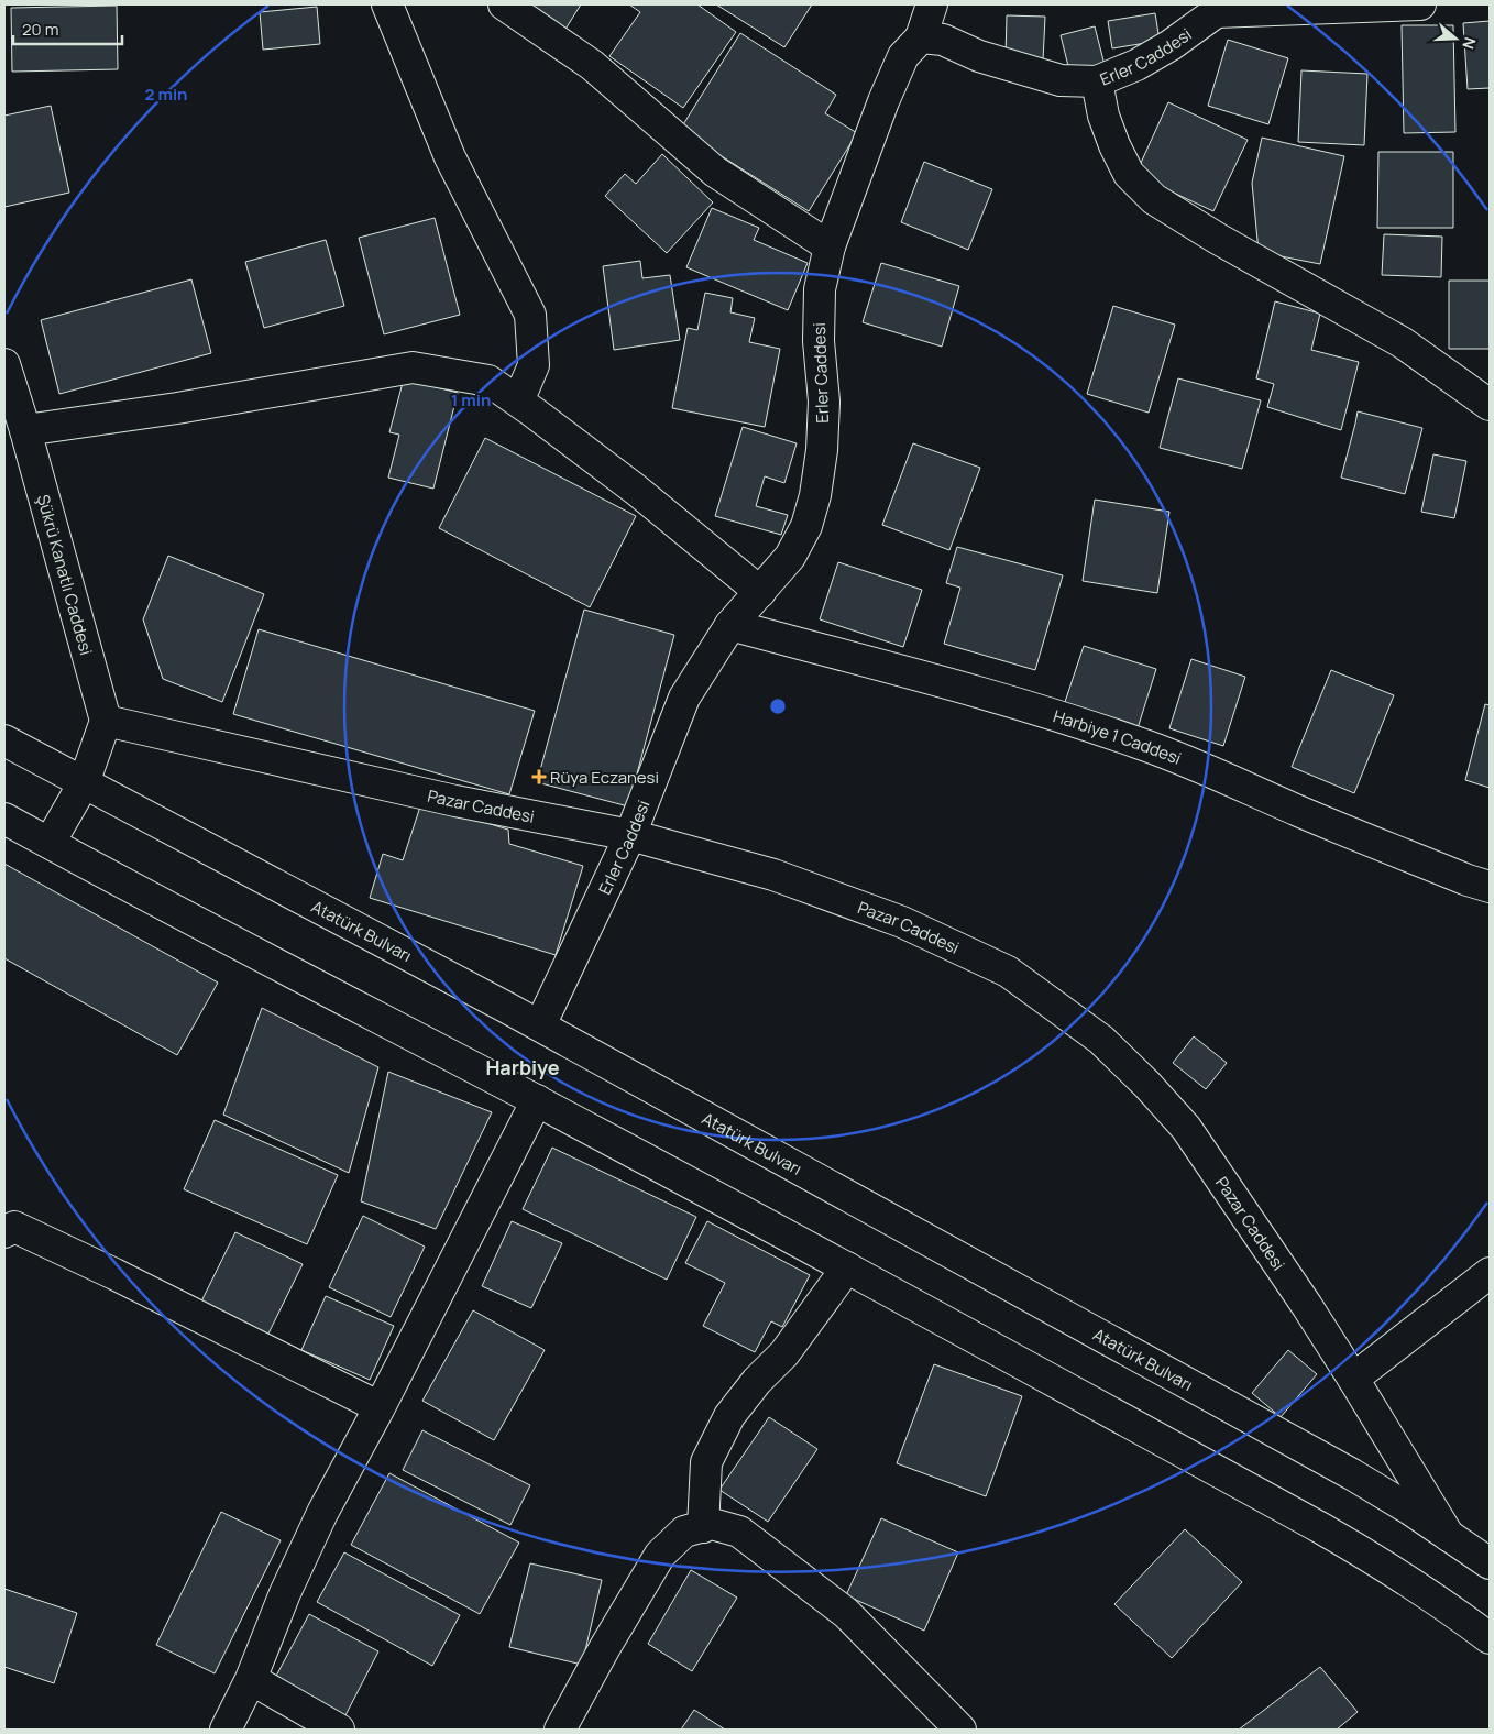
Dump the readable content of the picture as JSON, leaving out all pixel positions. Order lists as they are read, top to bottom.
{
  "streets": {
    "main road": [
      "Erler Caddesi",
      "Şükrü Kanatlı Caddesi",
      "Harbiye 1 Caddesi",
      "Pazar Caddesi",
      "Atatürk Bulvarı"
    ]
  },
  "crossings": [
    ["Erler Caddesi", "Harbiye 1 Caddesi"],
    ["Erler Caddesi", "Pazar Caddesi"],
    ["Erler Caddesi", "Atatürk Bulvarı"],
    ["Şükrü Kanatlı Caddesi", "Pazar Caddesi"],
    ["Pazar Caddesi", "Atatürk Bulvarı"]
  ],
  "districts": ["Harbiye"],
  "places": {
    "health": ["Rüya Eczanesi"]
  },
  "scale_bar": "20 m",
  "north": "right",
  "rings": ["2 min", "1 min"]
}
